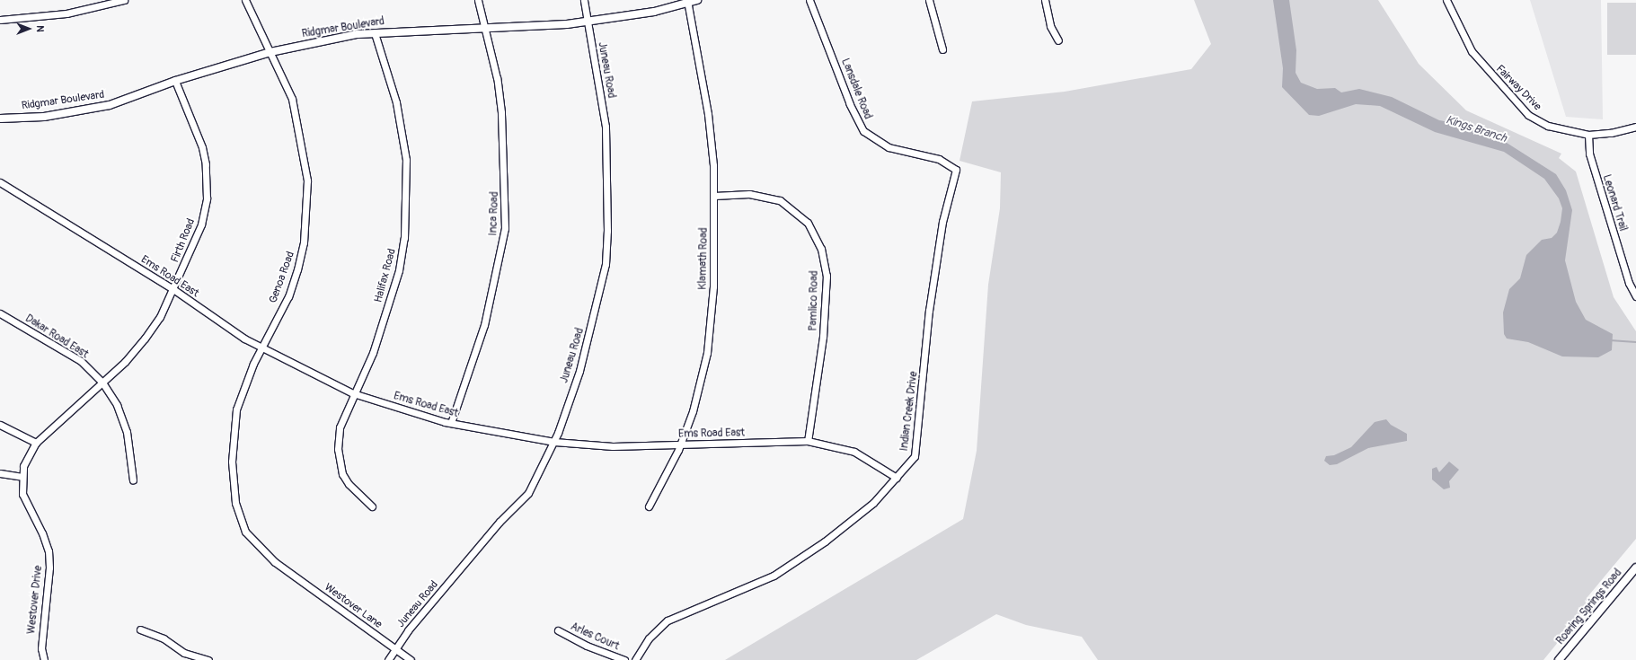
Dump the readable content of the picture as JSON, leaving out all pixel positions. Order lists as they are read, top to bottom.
{
  "streets": {
    "street": [
      "Ridgmar Boulevard",
      "Juneau Road",
      "Fairway Drive",
      "Lansdale Road",
      "Leonard Trail",
      "Inca Road",
      "Firth Road",
      "Klamath Road",
      "Halifax Road",
      "Ems Road East",
      "Genoa Road",
      "Pamlico Road",
      "Dakar Road East",
      "Indian Creek Drive",
      "Westover Drive",
      "Westover Lane",
      "Roaring Springs Road",
      "Arles Court"
    ]
  },
  "crossings": [
    ["Ridgmar Boulevard", "Juneau Road"],
    ["Ridgmar Boulevard", "Inca Road"],
    ["Ridgmar Boulevard", "Firth Road"],
    ["Ridgmar Boulevard", "Klamath Road"],
    ["Ridgmar Boulevard", "Halifax Road"],
    ["Ridgmar Boulevard", "Genoa Road"],
    ["Juneau Road", "Ems Road East"],
    ["Juneau Road", "Westover Lane"],
    ["Fairway Drive", "Leonard Trail"],
    ["Lansdale Road", "Indian Creek Drive"],
    ["Inca Road", "Ems Road East"],
    ["Firth Road", "Ems Road East"],
    ["Firth Road", "Dakar Road East"],
    ["Firth Road", "Westover Drive"],
    ["Klamath Road", "Ems Road East"],
    ["Klamath Road", "Pamlico Road"],
    ["Halifax Road", "Ems Road East"],
    ["Ems Road East", "Genoa Road"],
    ["Ems Road East", "Pamlico Road"],
    ["Ems Road East", "Indian Creek Drive"],
    ["Genoa Road", "Westover Lane"]
  ],
  "water": ["Kings Branch"],
  "north": "right"
}
